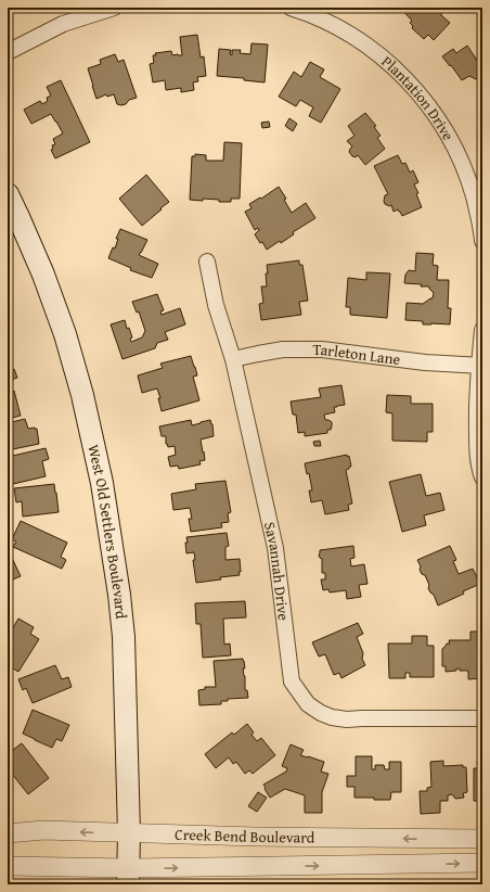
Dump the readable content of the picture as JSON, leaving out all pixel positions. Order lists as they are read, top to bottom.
{
  "streets": {
    "main road": ["West Old Settlers Boulevard"],
    "street": [
      "Plantation Drive",
      "Tarleton Lane",
      "Savannah Drive",
      "Creek Bend Boulevard"
    ]
  },
  "crossings": [
    ["Tarleton Lane", "Savannah Drive"],
    ["West Old Settlers Boulevard", "Creek Bend Boulevard"]
  ]
}
